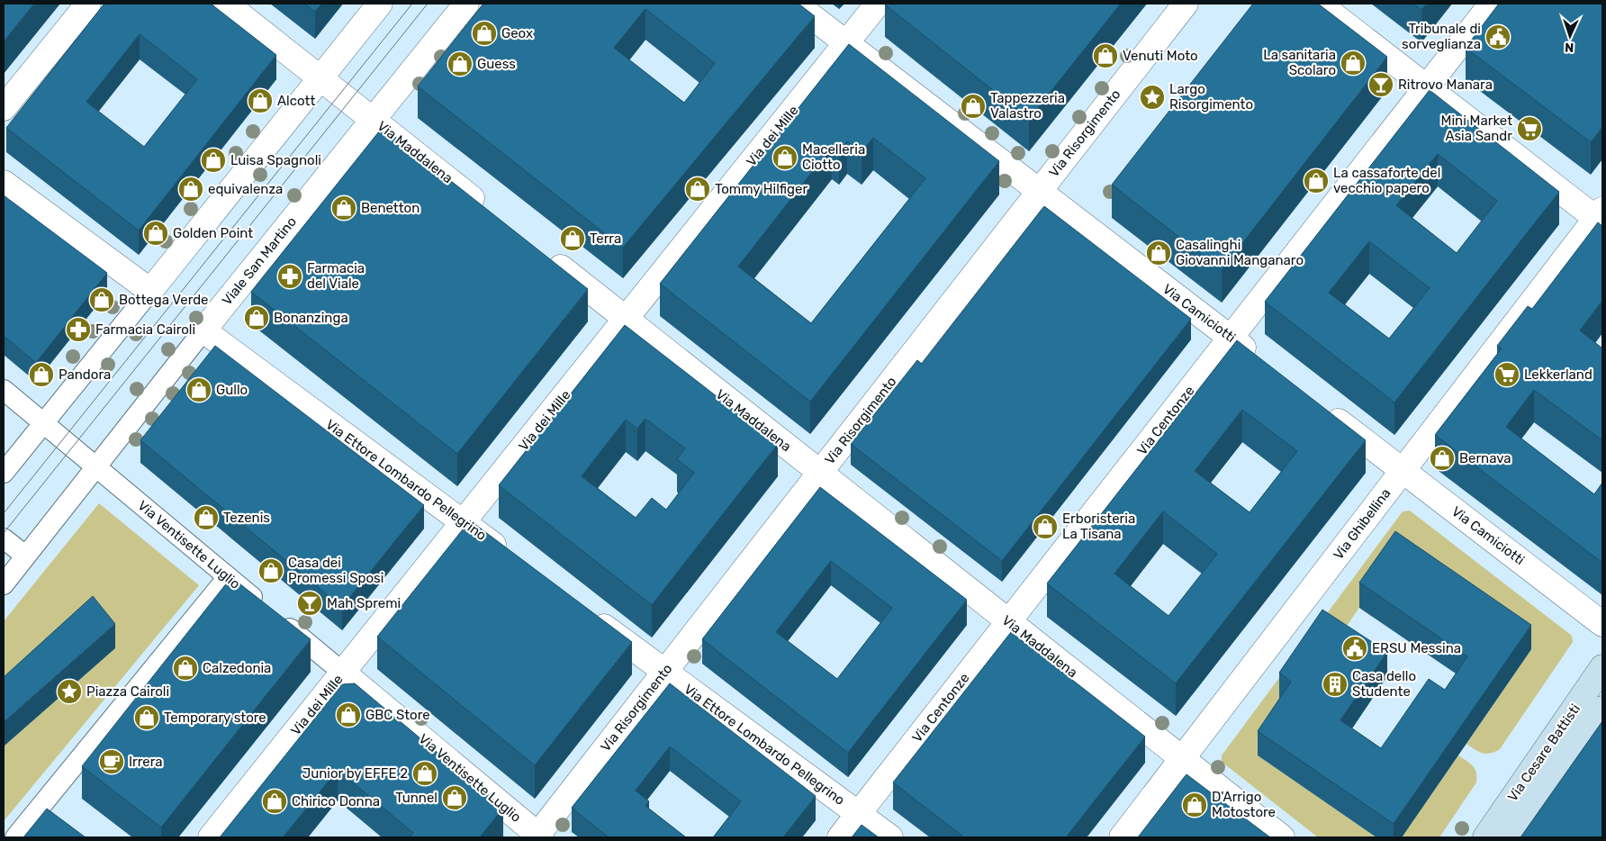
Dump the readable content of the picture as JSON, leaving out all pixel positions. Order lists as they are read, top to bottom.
{
  "streets": {
    "main road": ["Via Cesare Battisti"],
    "street": [
      "Via Risorgimento",
      "Via dei Mille",
      "Via Maddalena",
      "Viale San Martino",
      "Via Camiciotti",
      "Via Centonze",
      "Via Ettore Lombardo Pellegrino",
      "Via Ghibellina",
      "Via Ventisette Luglio"
    ]
  },
  "crossings": [
    ["Via Risorgimento", "Via Maddalena"],
    ["Via Risorgimento", "Via Camiciotti"],
    ["Via Risorgimento", "Via Ettore Lombardo Pellegrino"],
    ["Via Risorgimento", "Via Ventisette Luglio"],
    ["Via dei Mille", "Via Maddalena"],
    ["Via dei Mille", "Via Camiciotti"],
    ["Via dei Mille", "Via Ettore Lombardo Pellegrino"],
    ["Via dei Mille", "Via Ventisette Luglio"],
    ["Via Maddalena", "Viale San Martino"],
    ["Via Maddalena", "Via Centonze"],
    ["Via Maddalena", "Via Ghibellina"],
    ["Viale San Martino", "Via Ettore Lombardo Pellegrino"],
    ["Viale San Martino", "Via Ventisette Luglio"],
    ["Via Camiciotti", "Via Centonze"],
    ["Via Camiciotti", "Via Ghibellina"],
    ["Via Centonze", "Via Ettore Lombardo Pellegrino"]
  ],
  "places": {
    "shop": [
      "Geox",
      "Venuti Moto",
      "La sanitaria Scolaro",
      "Guess",
      "Alcott",
      "Tappezzeria Valastro",
      "Macelleria Ciotto",
      "Luisa Spagnoli",
      "La cassaforte del vecchio papero",
      "equivalenza",
      "Tommy Hilfiger",
      "Benetton",
      "Golden Point",
      "Terra",
      "Casalinghi Giovanni Manganaro",
      "Bottega Verde",
      "Bonanzinga",
      "Pandora",
      "Gullo",
      "Bernava",
      "Tezenis",
      "Erboristeria La Tisana",
      "Casa dei Promessi Sposi",
      "Calzedonia",
      "GBC Store",
      "Temporary store",
      "Junior by EFFE 2",
      "Tunnel",
      "Chirico Donna",
      "D'Arrigo Motostore"
    ],
    "public building": ["Tribunale di sorveglianza", "ERSU Messina"],
    "bar": ["Ritrovo Manara", "Mah Spremi"],
    "place": ["Largo Risorgimento", "Piazza Cairoli"],
    "supermarket": ["Mini Market Asia Sandr", "Lekkerland"],
    "pharmacy": ["Farmacia del Viale", "Farmacia Cairoli"],
    "building": ["Casa dello Studente"],
    "cafe": ["Irrera"]
  },
  "north": "bottom"
}
